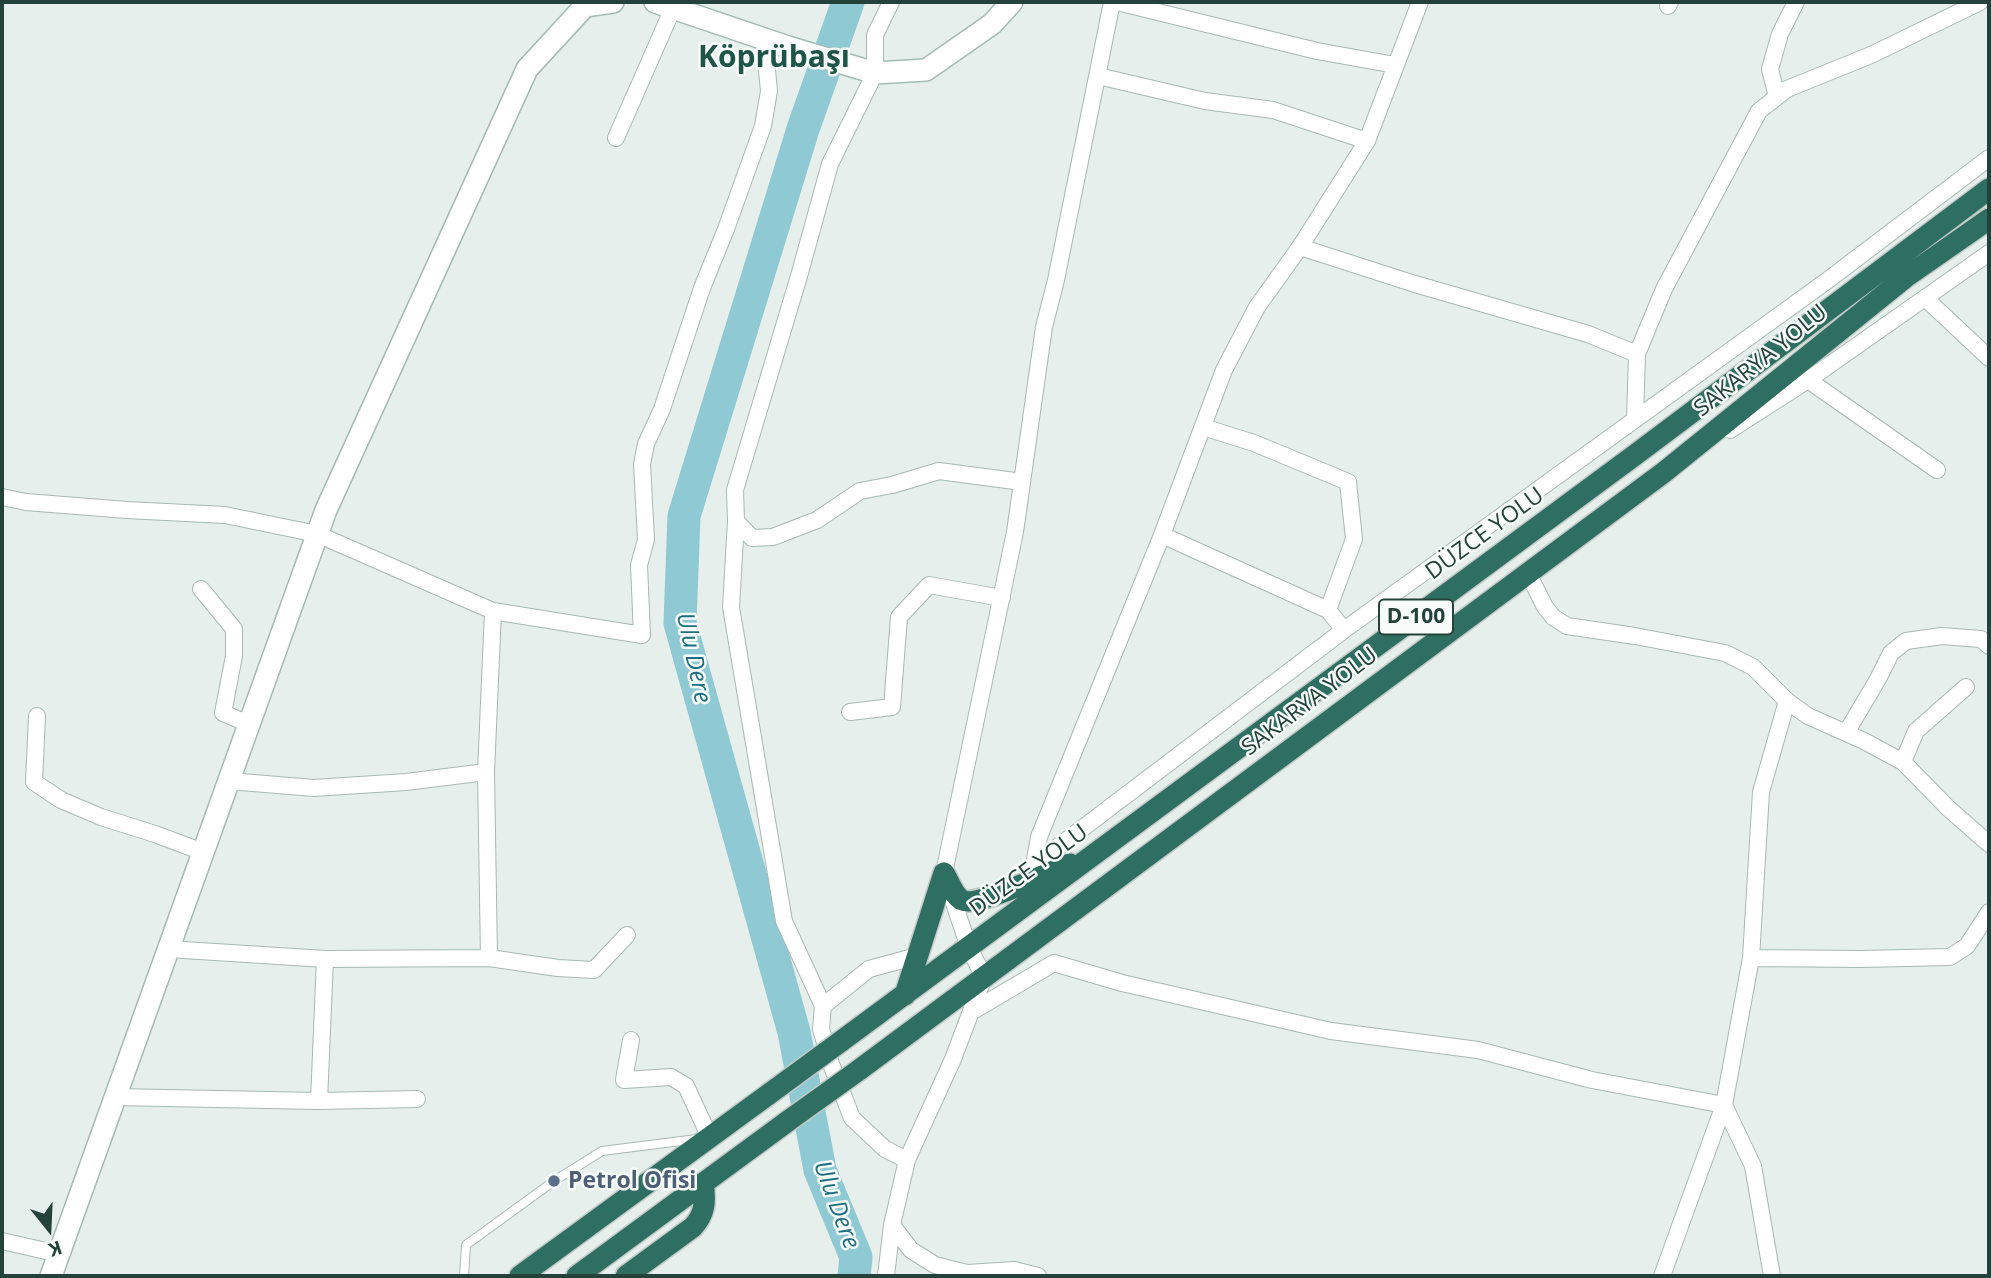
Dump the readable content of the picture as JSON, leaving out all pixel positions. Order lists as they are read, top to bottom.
{
  "streets": {
    "highway": ["SAKARYA YOLU", "DÜZCE YOLU", "D-100"]
  },
  "districts": ["Köprübaşı"],
  "water": ["Ulu Dere"],
  "places": ["Petrol Ofisi"],
  "north": "bottom"
}
